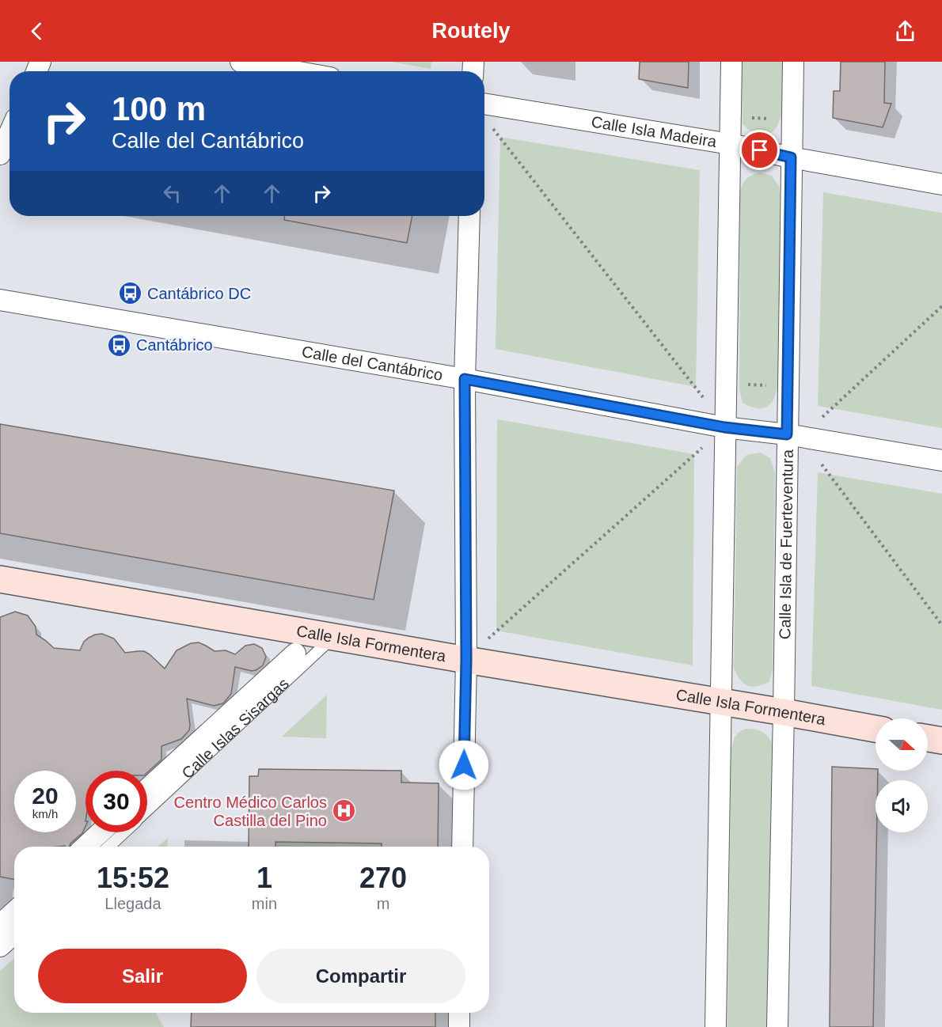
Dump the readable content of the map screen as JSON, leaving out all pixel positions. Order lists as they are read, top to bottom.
{
  "streets": {
    "main road": ["Calle Isla Formentera"],
    "street": [
      "Calle Isla Madeira",
      "Calle del Cantábrico",
      "Calle Isla de Fuerteventura",
      "Calle Islas Sisargas"
    ]
  },
  "crossings": [
    ["Calle Isla Madeira", "Calle Isla de Fuerteventura"],
    ["Calle del Cantábrico", "Calle Isla de Fuerteventura"],
    ["Calle Isla de Fuerteventura", "Calle Isla Formentera"],
    ["Calle Isla Formentera", "Calle Islas Sisargas"]
  ],
  "places": {
    "bus stop": ["Cantábrico DC", "Cantábrico"],
    "hospital": ["Centro Médico Carlos Castilla del Pino"]
  },
  "north": "right",
  "page": {
    "header": "Routely",
    "turn": ["100 m", "Calle del Cantábrico"],
    "speed": "20 km/h",
    "limit": "30",
    "eta": [
      "15:52",
      "Llegada",
      "1",
      "min",
      "270",
      "m"
    ],
    "buttons": ["Salir", "Compartir"]
  }
}
